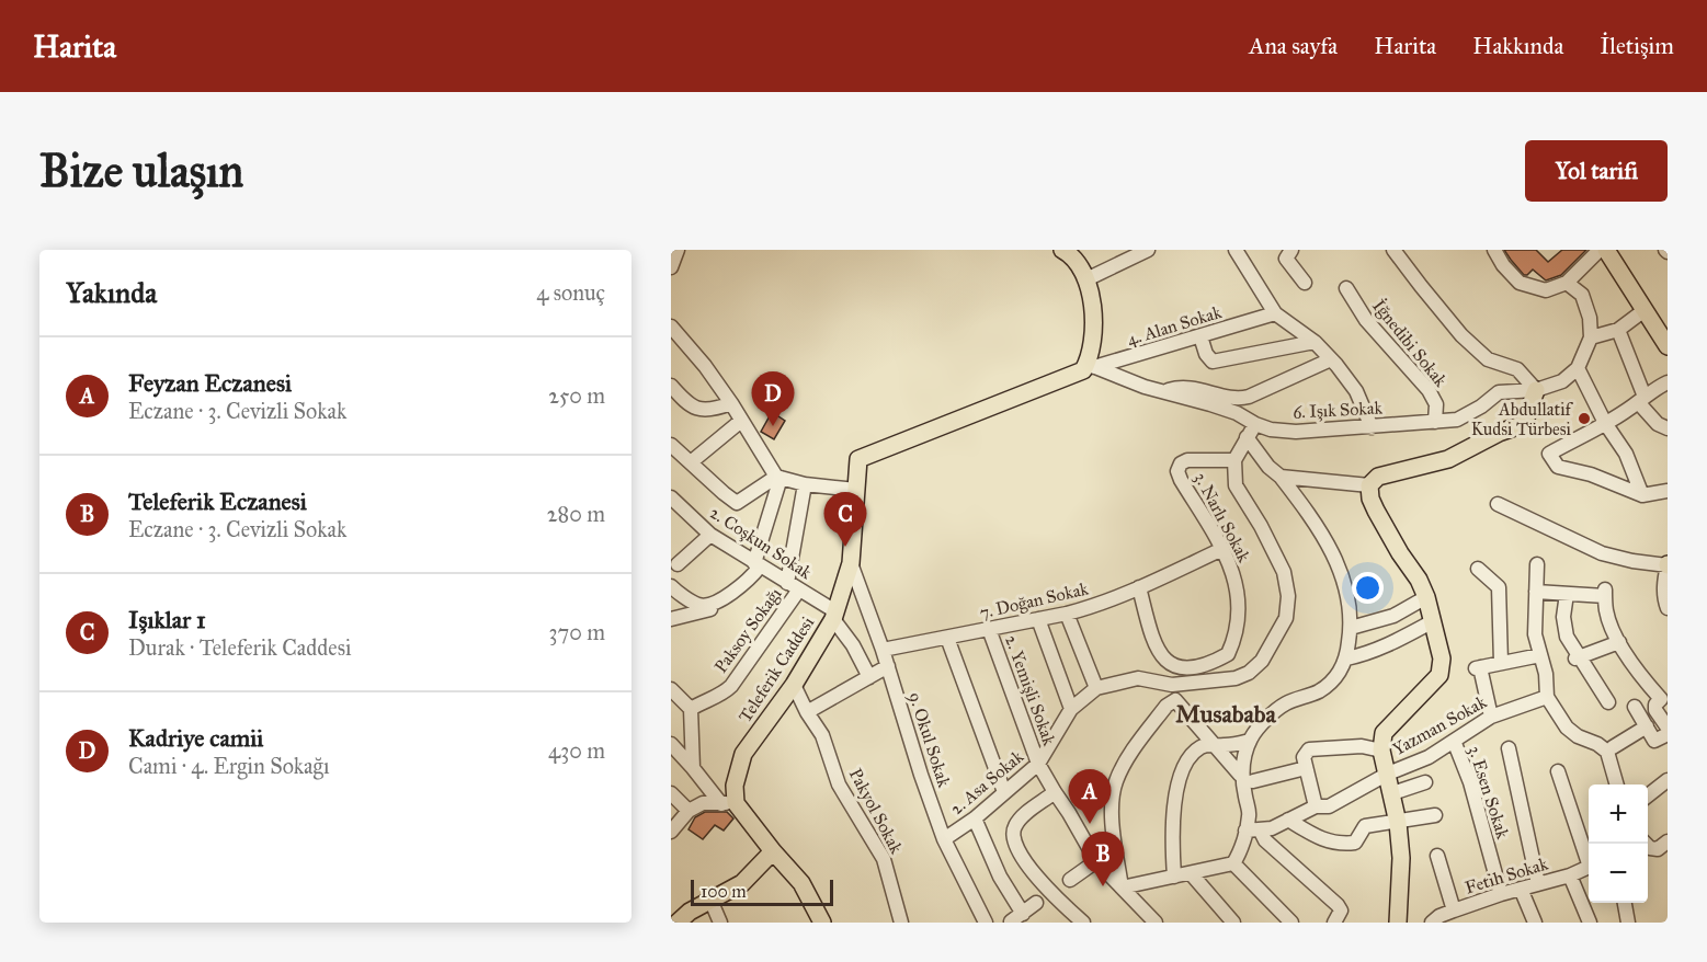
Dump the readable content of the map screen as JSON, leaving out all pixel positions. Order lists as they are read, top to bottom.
{
  "streets": {
    "main road": ["Teleferik Caddesi"],
    "street": [
      "4. Alan Sokak",
      "İğnedibi Sokak",
      "6. Işık Sokak",
      "3. Narlı Sokak",
      "2. Coşkun Sokak",
      "7. Doğan Sokak",
      "Paksoy Sokağı",
      "2. Yemişli Sokak",
      "Yazman Sokak",
      "9. Okul Sokak",
      "2. Asa Sokak",
      "3. Esen Sokak",
      "Pakyol Sokak",
      "Fetih Sokak"
    ]
  },
  "crossings": [
    ["4. Alan Sokak", "6. Işık Sokak"],
    ["4. Alan Sokak", "Teleferik Caddesi"],
    ["İğnedibi Sokak", "6. Işık Sokak"],
    ["6. Işık Sokak", "Teleferik Caddesi"],
    ["3. Narlı Sokak", "7. Doğan Sokak"],
    ["3. Narlı Sokak", "2. Asa Sokak"],
    ["2. Coşkun Sokak", "Paksoy Sokağı"],
    ["2. Coşkun Sokak", "Teleferik Caddesi"],
    ["7. Doğan Sokak", "2. Yemişli Sokak"],
    ["7. Doğan Sokak", "9. Okul Sokak"],
    ["Teleferik Caddesi", "9. Okul Sokak"],
    ["Teleferik Caddesi", "Pakyol Sokak"],
    ["2. Yemişli Sokak", "2. Asa Sokak"],
    ["Yazman Sokak", "3. Esen Sokak"],
    ["9. Okul Sokak", "2. Asa Sokak"],
    ["3. Esen Sokak", "Fetih Sokak"]
  ],
  "districts": ["Musababa"],
  "places": ["Abdullatif Kudsi Türbesi"],
  "scale_bar": "100 m",
  "page": {
    "header": "Harita",
    "nav": [
      "Ana sayfa",
      "Harita",
      "Hakkında",
      "İletişim"
    ],
    "buttons": "Yol tarifi",
    "title": "Bize ulaşın",
    "heading": ["Yakında", "4 sonuç"],
    "list": [
      {
        "mark": "A",
        "name": "Feyzan Eczanesi",
        "note": "Eczane · 3. Cevizli Sokak",
        "value": "250 m"
      },
      {
        "mark": "B",
        "name": "Teleferik Eczanesi",
        "note": "Eczane · 3. Cevizli Sokak",
        "value": "280 m"
      },
      {
        "mark": "C",
        "name": "Işıklar 1",
        "note": "Durak · Teleferik Caddesi",
        "value": "370 m"
      },
      {
        "mark": "D",
        "name": "Kadriye camii",
        "note": "Cami · 4. Ergin Sokağı",
        "value": "430 m"
      }
    ],
    "pins": [
      "D",
      "C",
      "A",
      "B"
    ],
    "map_buttons": ["+", "−"],
    "scale": "100 m"
  }
}
